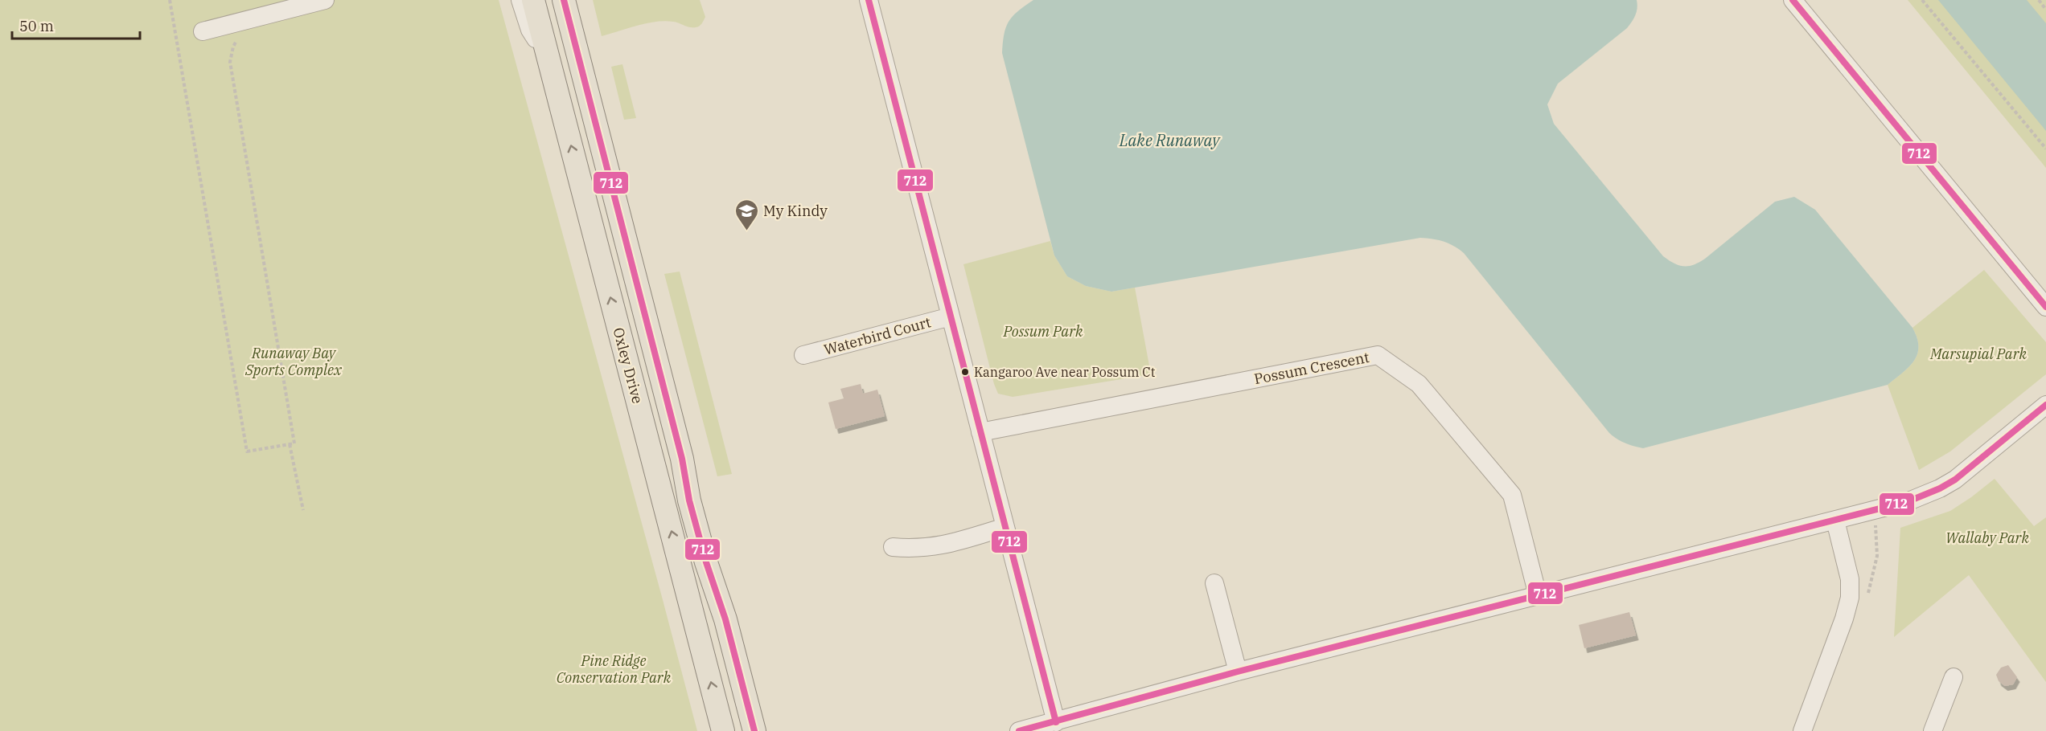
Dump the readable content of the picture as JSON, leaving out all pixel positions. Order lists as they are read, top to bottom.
{
  "streets": {
    "main road": ["Oxley Drive"],
    "street": ["Waterbird Court", "Possum Crescent"]
  },
  "water": ["Lake Runaway"],
  "parks": [
    "Possum Park",
    "Runaway Bay Sports Complex",
    "Marsupial Park",
    "Wallaby Park",
    "Pine Ridge Conservation Park"
  ],
  "places": {
    "school or university": ["My Kindy"],
    "other": ["Kangaroo Ave near Possum Ct"]
  },
  "lines": ["transit line 712"],
  "scale_bar": "50 m"
}
